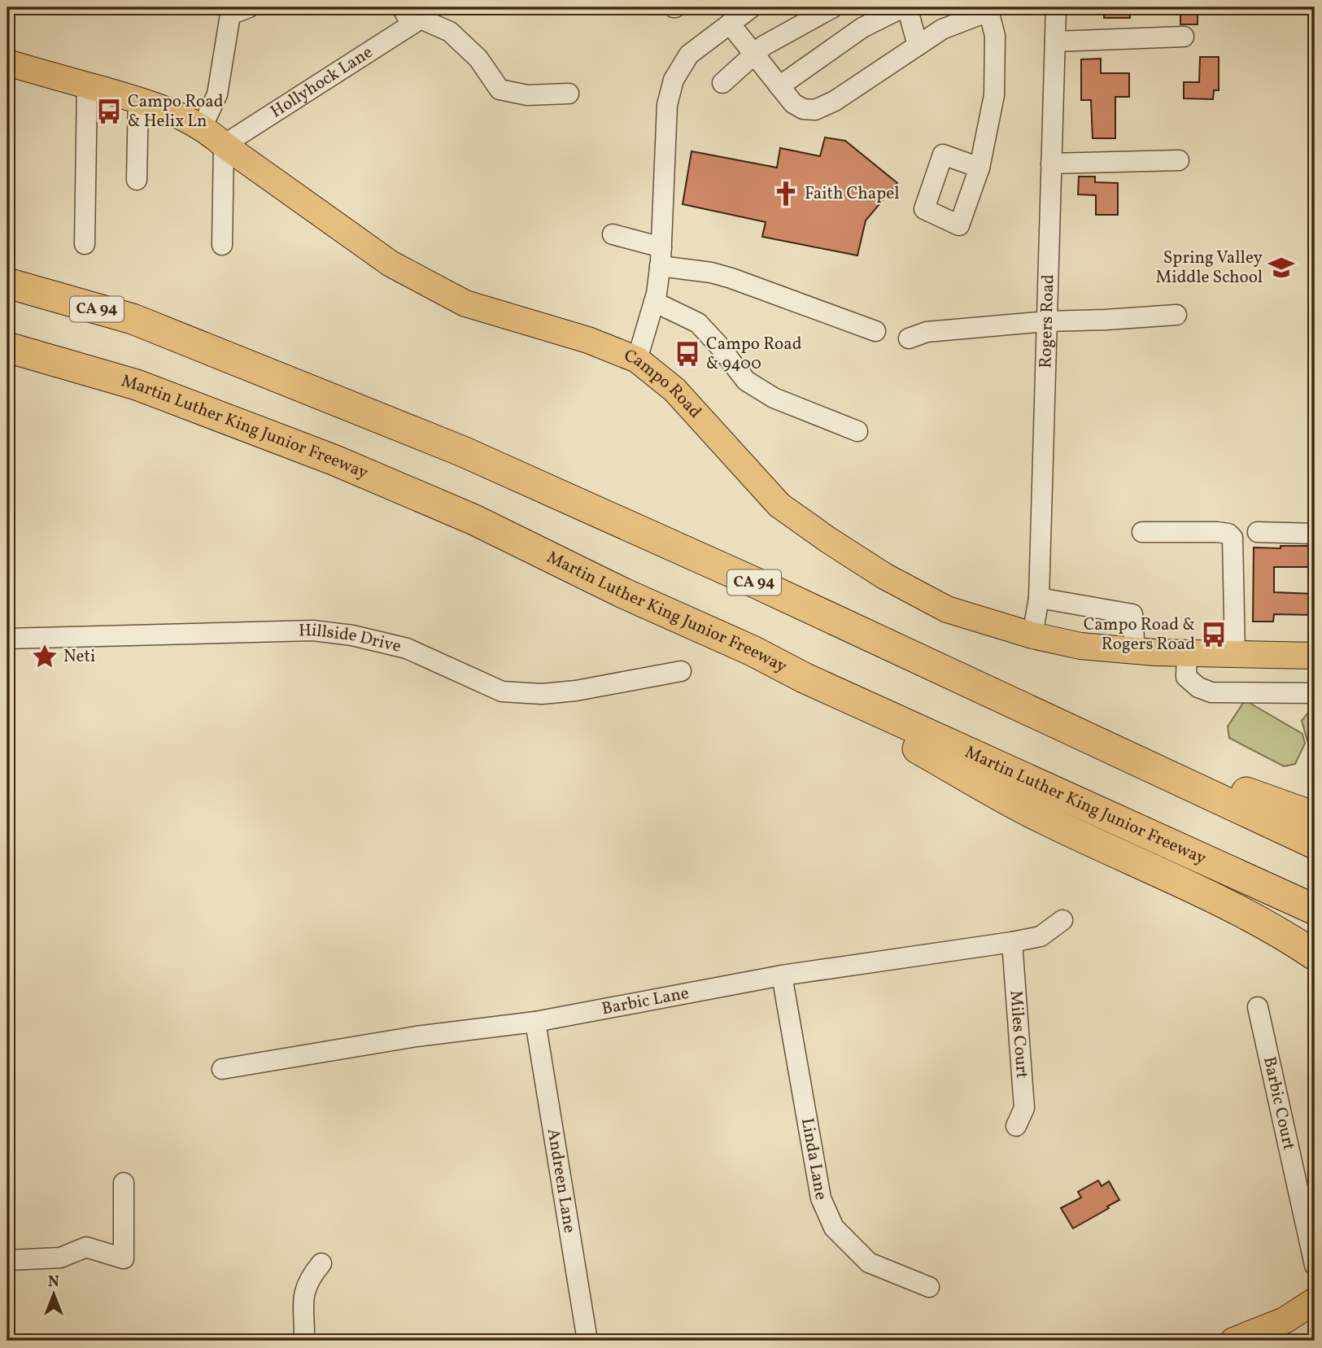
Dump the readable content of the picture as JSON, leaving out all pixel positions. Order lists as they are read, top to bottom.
{
  "streets": {
    "highway": ["CA 94", "Martin Luther King Junior Freeway"],
    "main road": ["Campo Road"],
    "street": [
      "Hollyhock Lane",
      "Rogers Road",
      "Hillside Drive",
      "Barbic Lane",
      "Miles Court",
      "Barbic Court",
      "Linda Lane",
      "Andreen Lane"
    ]
  },
  "crossings": [
    ["Hollyhock Lane", "Campo Road"],
    ["Rogers Road", "Campo Road"],
    ["Barbic Lane", "Miles Court"],
    ["Barbic Lane", "Linda Lane"],
    ["Barbic Lane", "Andreen Lane"]
  ],
  "places": {
    "bus stop": ["Campo Road & Helix Ln", "Campo Road & 9400", "Campo Road & Rogers Road"],
    "church": ["Faith Chapel"],
    "school or university": ["Spring Valley Middle School"],
    "place": ["Neti"]
  },
  "north": "top"
}
